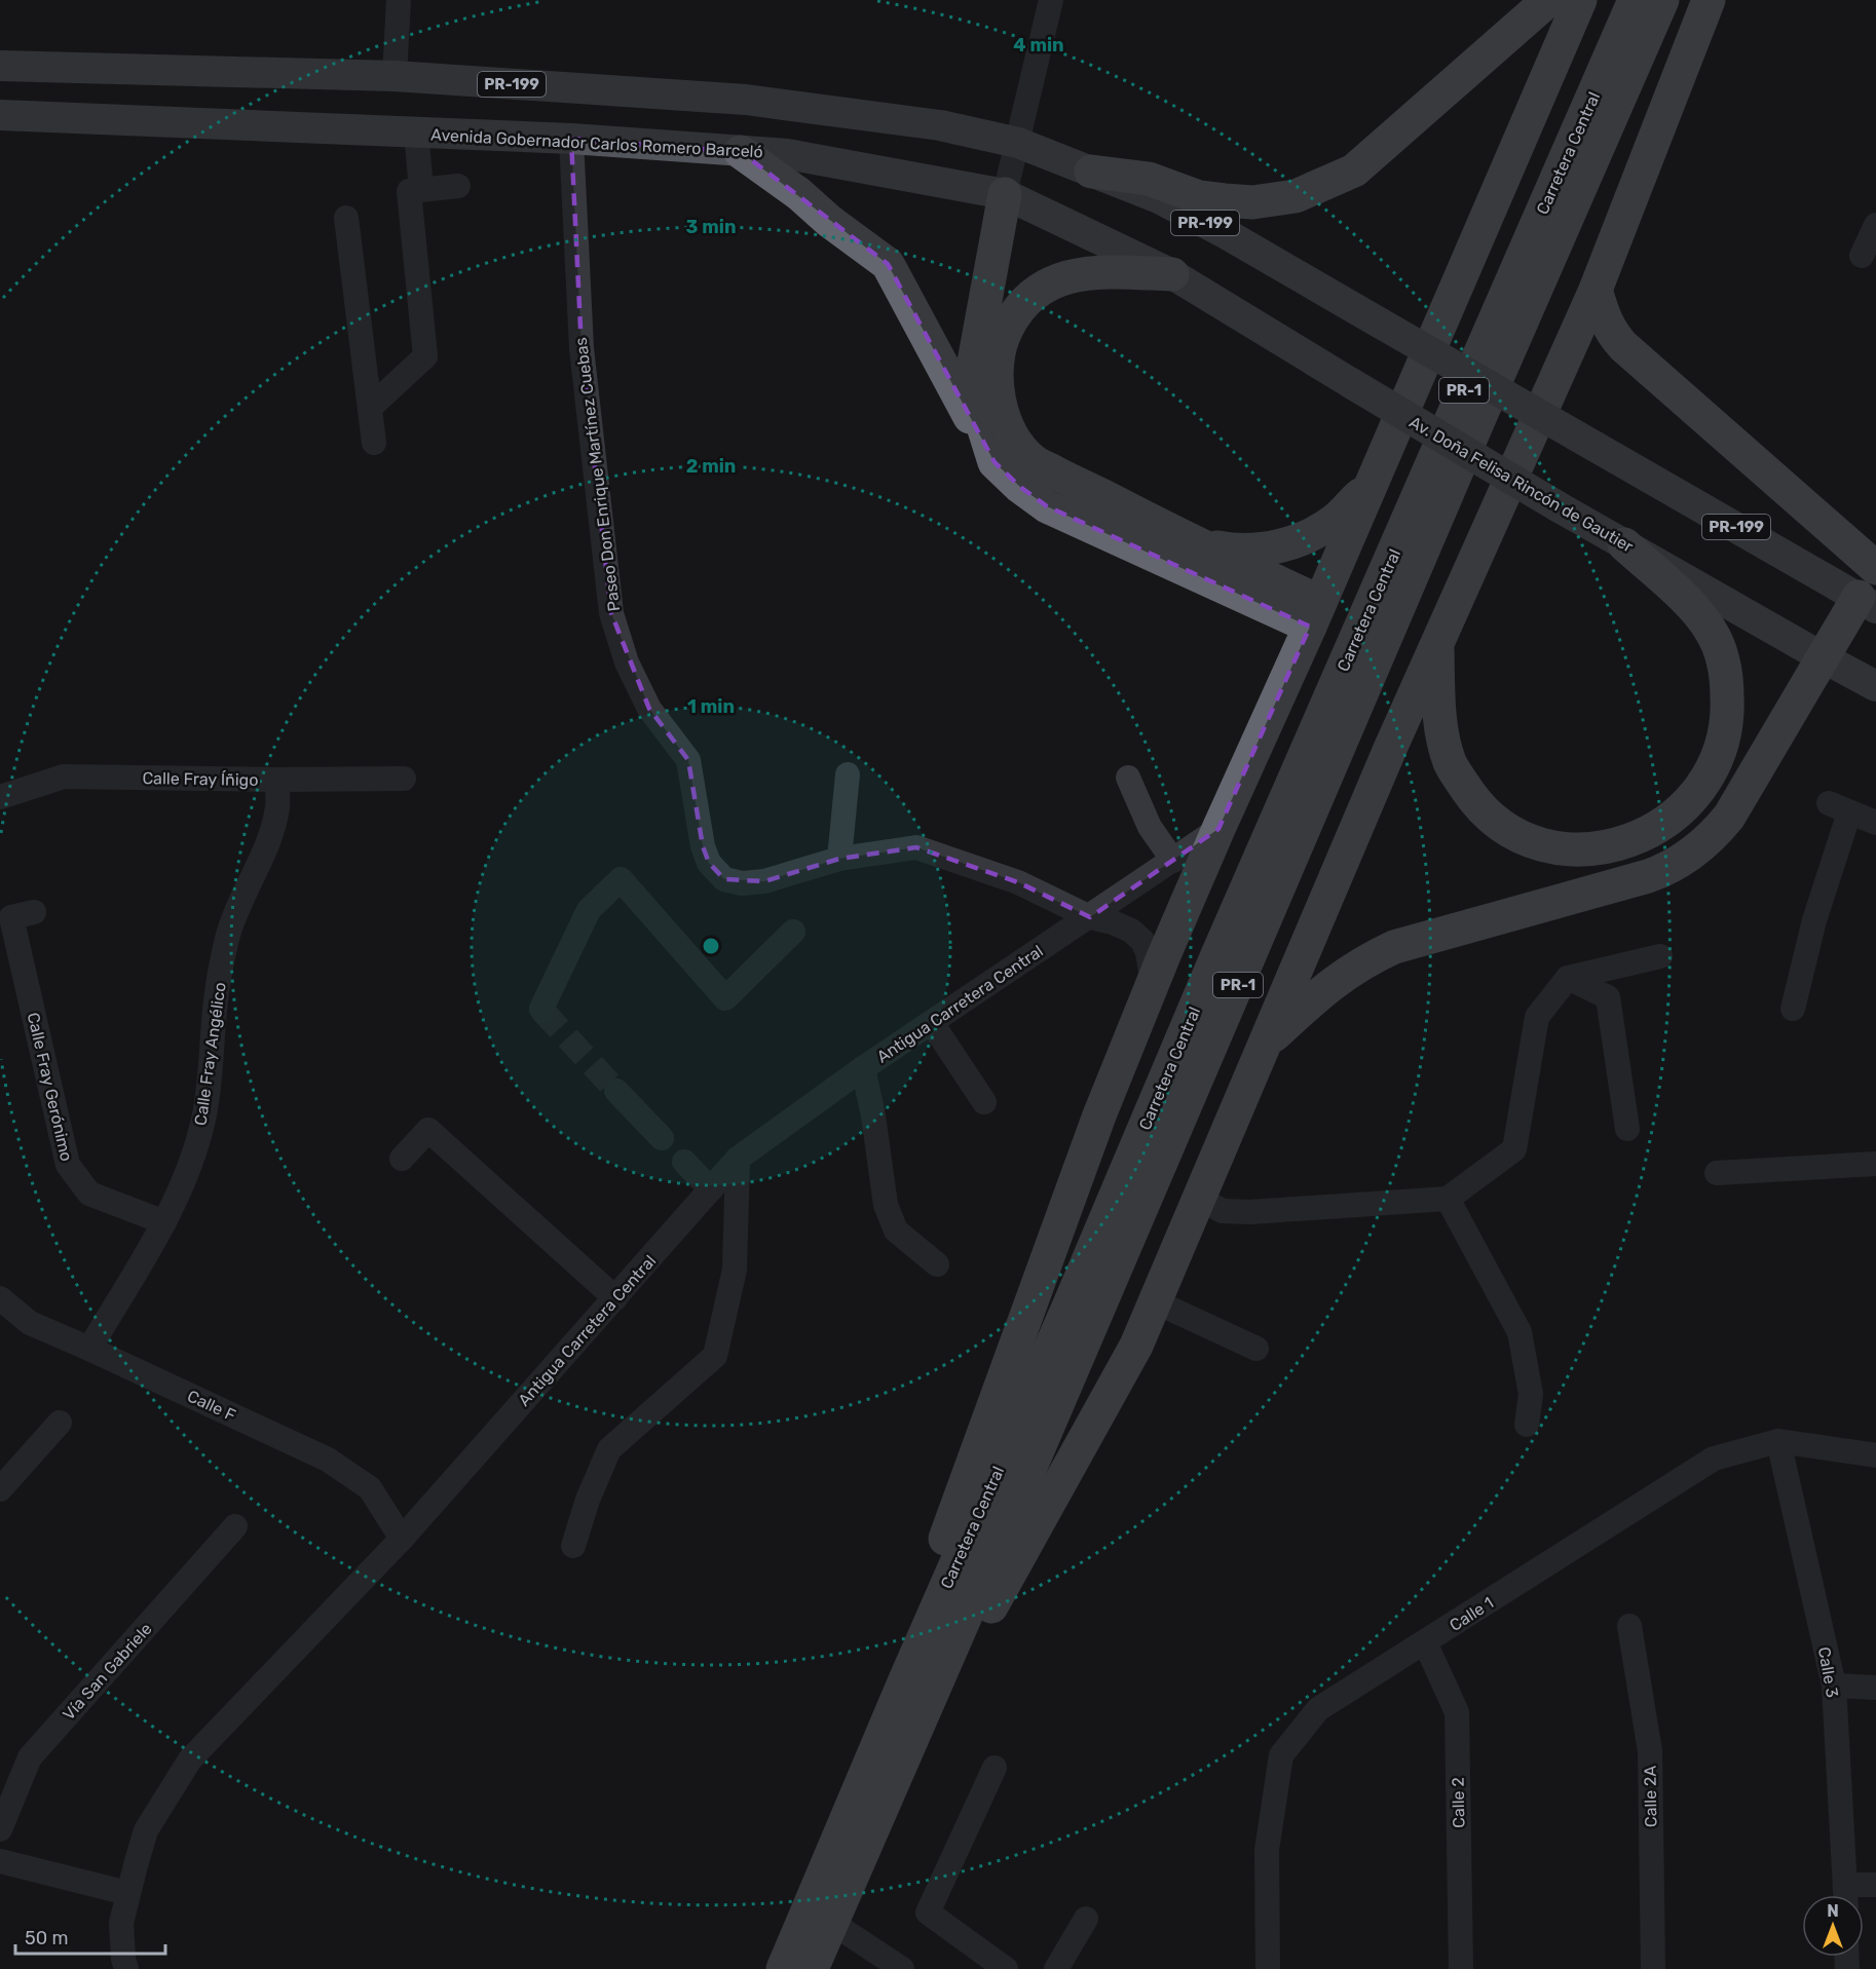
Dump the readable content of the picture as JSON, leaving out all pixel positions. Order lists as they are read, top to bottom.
{
  "streets": {
    "highway": ["Carretera Central", "PR-1"],
    "main road": ["PR-199", "Avenida Gobernador Carlos Romero Barceló", "Av. Doña Felisa Rincón de Gautier"],
    "street": [
      "Paseo Don Enrique Martínez Cuebas",
      "Calle Fray Íñigo",
      "Antigua Carretera Central",
      "Calle Fray Angélico",
      "Calle Fray Gerónimo",
      "Calle F",
      "Calle 1",
      "Vía San Gabriele",
      "Calle 3",
      "Calle 2A",
      "Calle 2"
    ]
  },
  "crossings": [
    ["Avenida Gobernador Carlos Romero Barceló", "Paseo Don Enrique Martínez Cuebas"],
    ["Avenida Gobernador Carlos Romero Barceló", "Av. Doña Felisa Rincón de Gautier"],
    ["Paseo Don Enrique Martínez Cuebas", "Antigua Carretera Central"],
    ["Calle Fray Íñigo", "Calle Fray Angélico"],
    ["Antigua Carretera Central", "Calle F"],
    ["Calle Fray Angélico", "Calle Fray Gerónimo"],
    ["Calle Fray Angélico", "Calle F"],
    ["Calle 1", "Calle 3"],
    ["Calle 1", "Calle 2"]
  ],
  "scale_bar": "50 m",
  "north": "top",
  "rings": [
    "4 min",
    "3 min",
    "2 min",
    "1 min"
  ]
}
